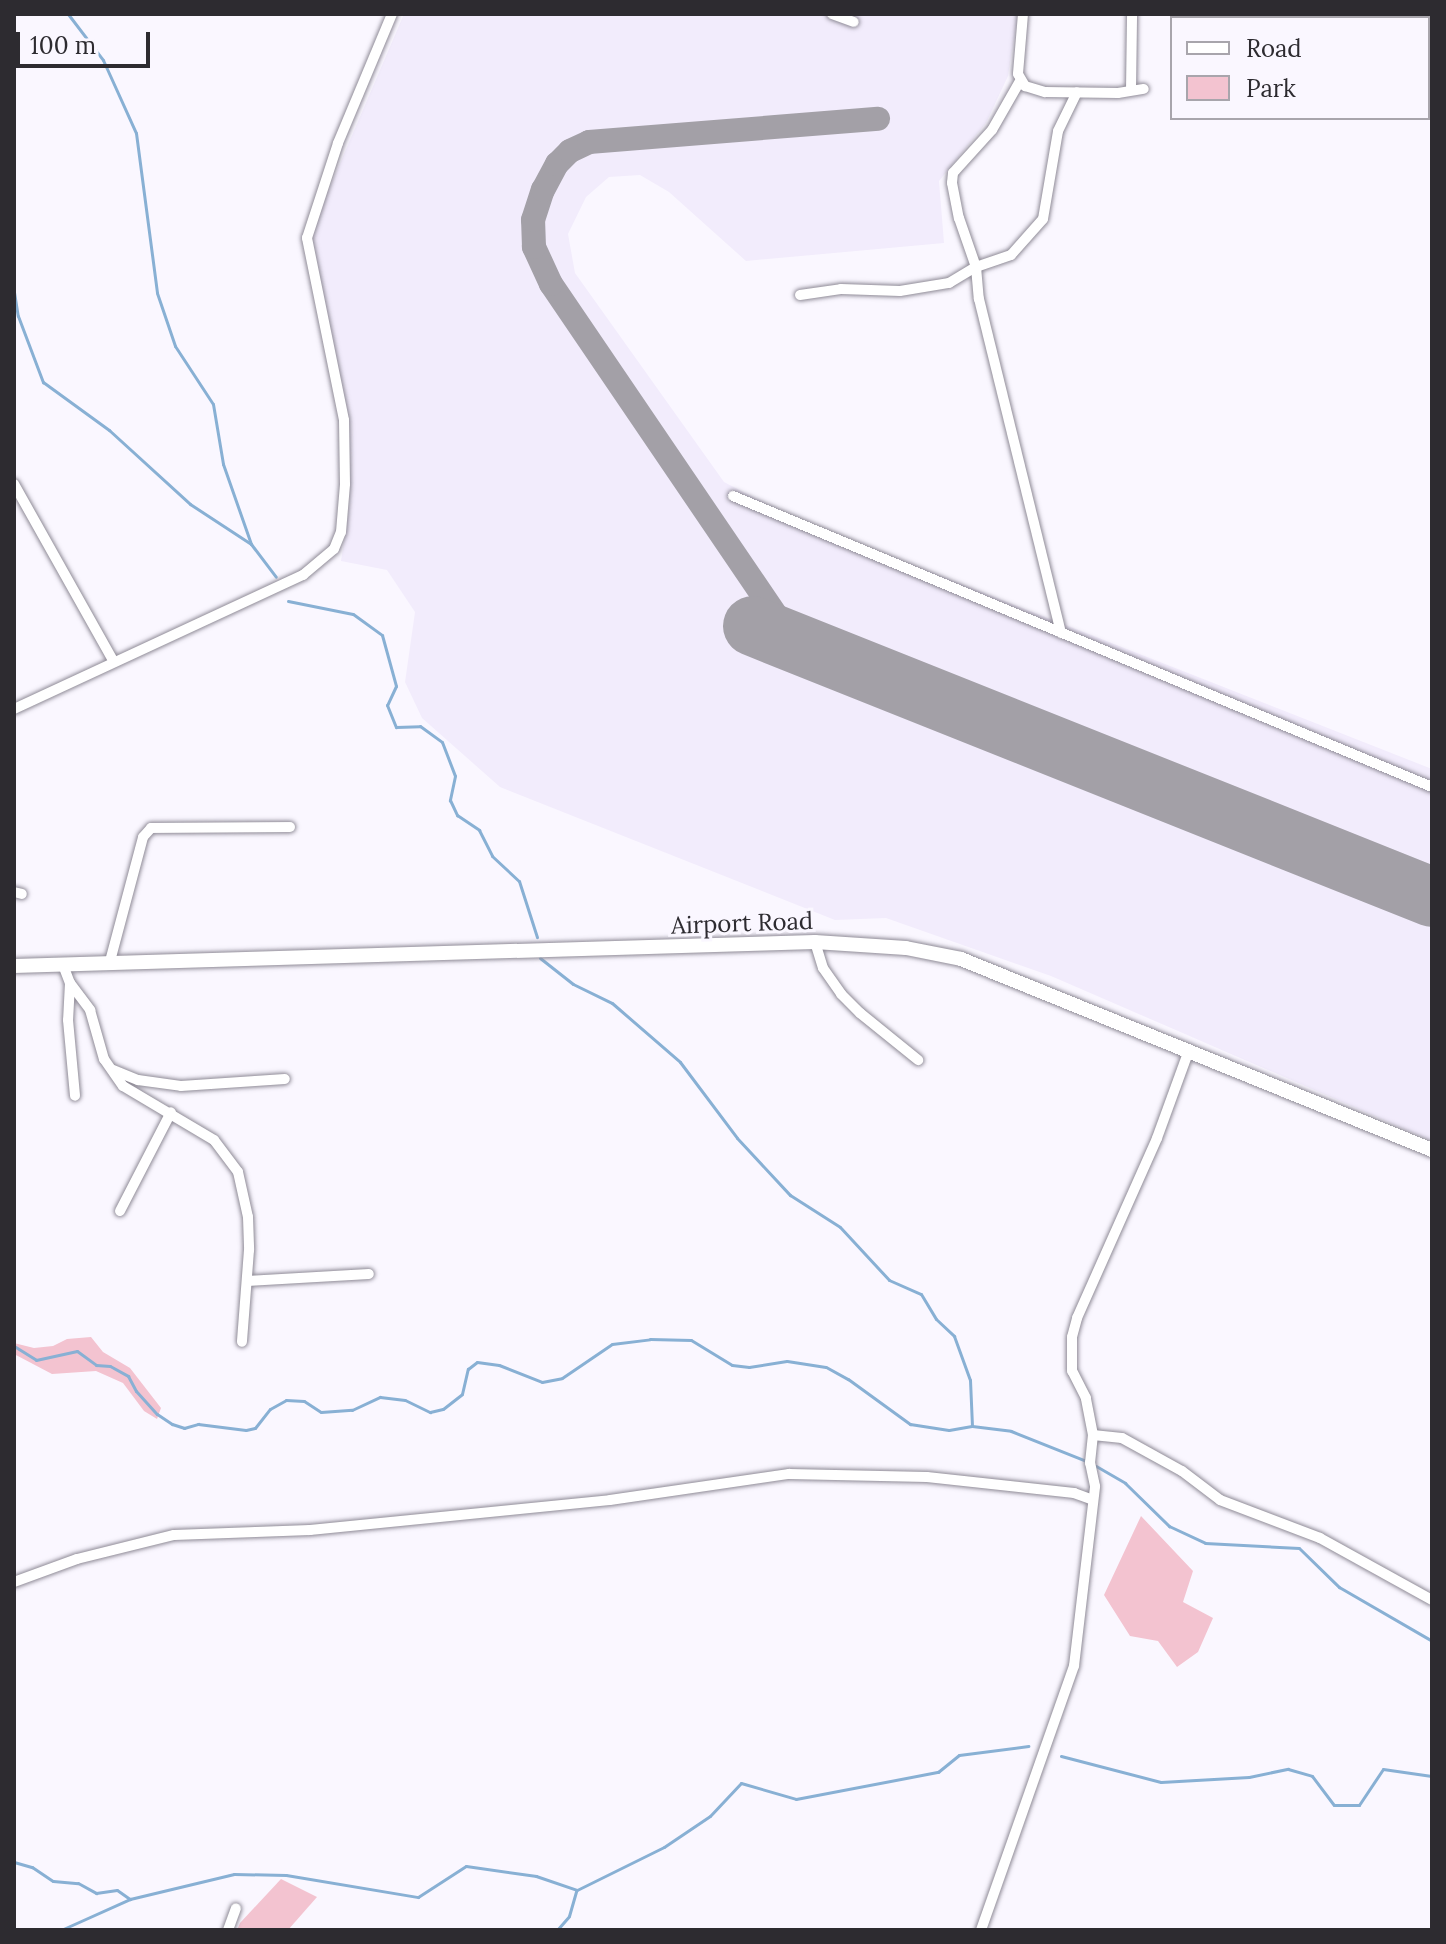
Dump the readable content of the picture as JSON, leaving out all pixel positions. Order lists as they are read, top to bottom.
{
  "streets": {
    "street": ["Airport Road"]
  },
  "legend": ["Road", "Park"],
  "scale_bar": "100 m"
}
